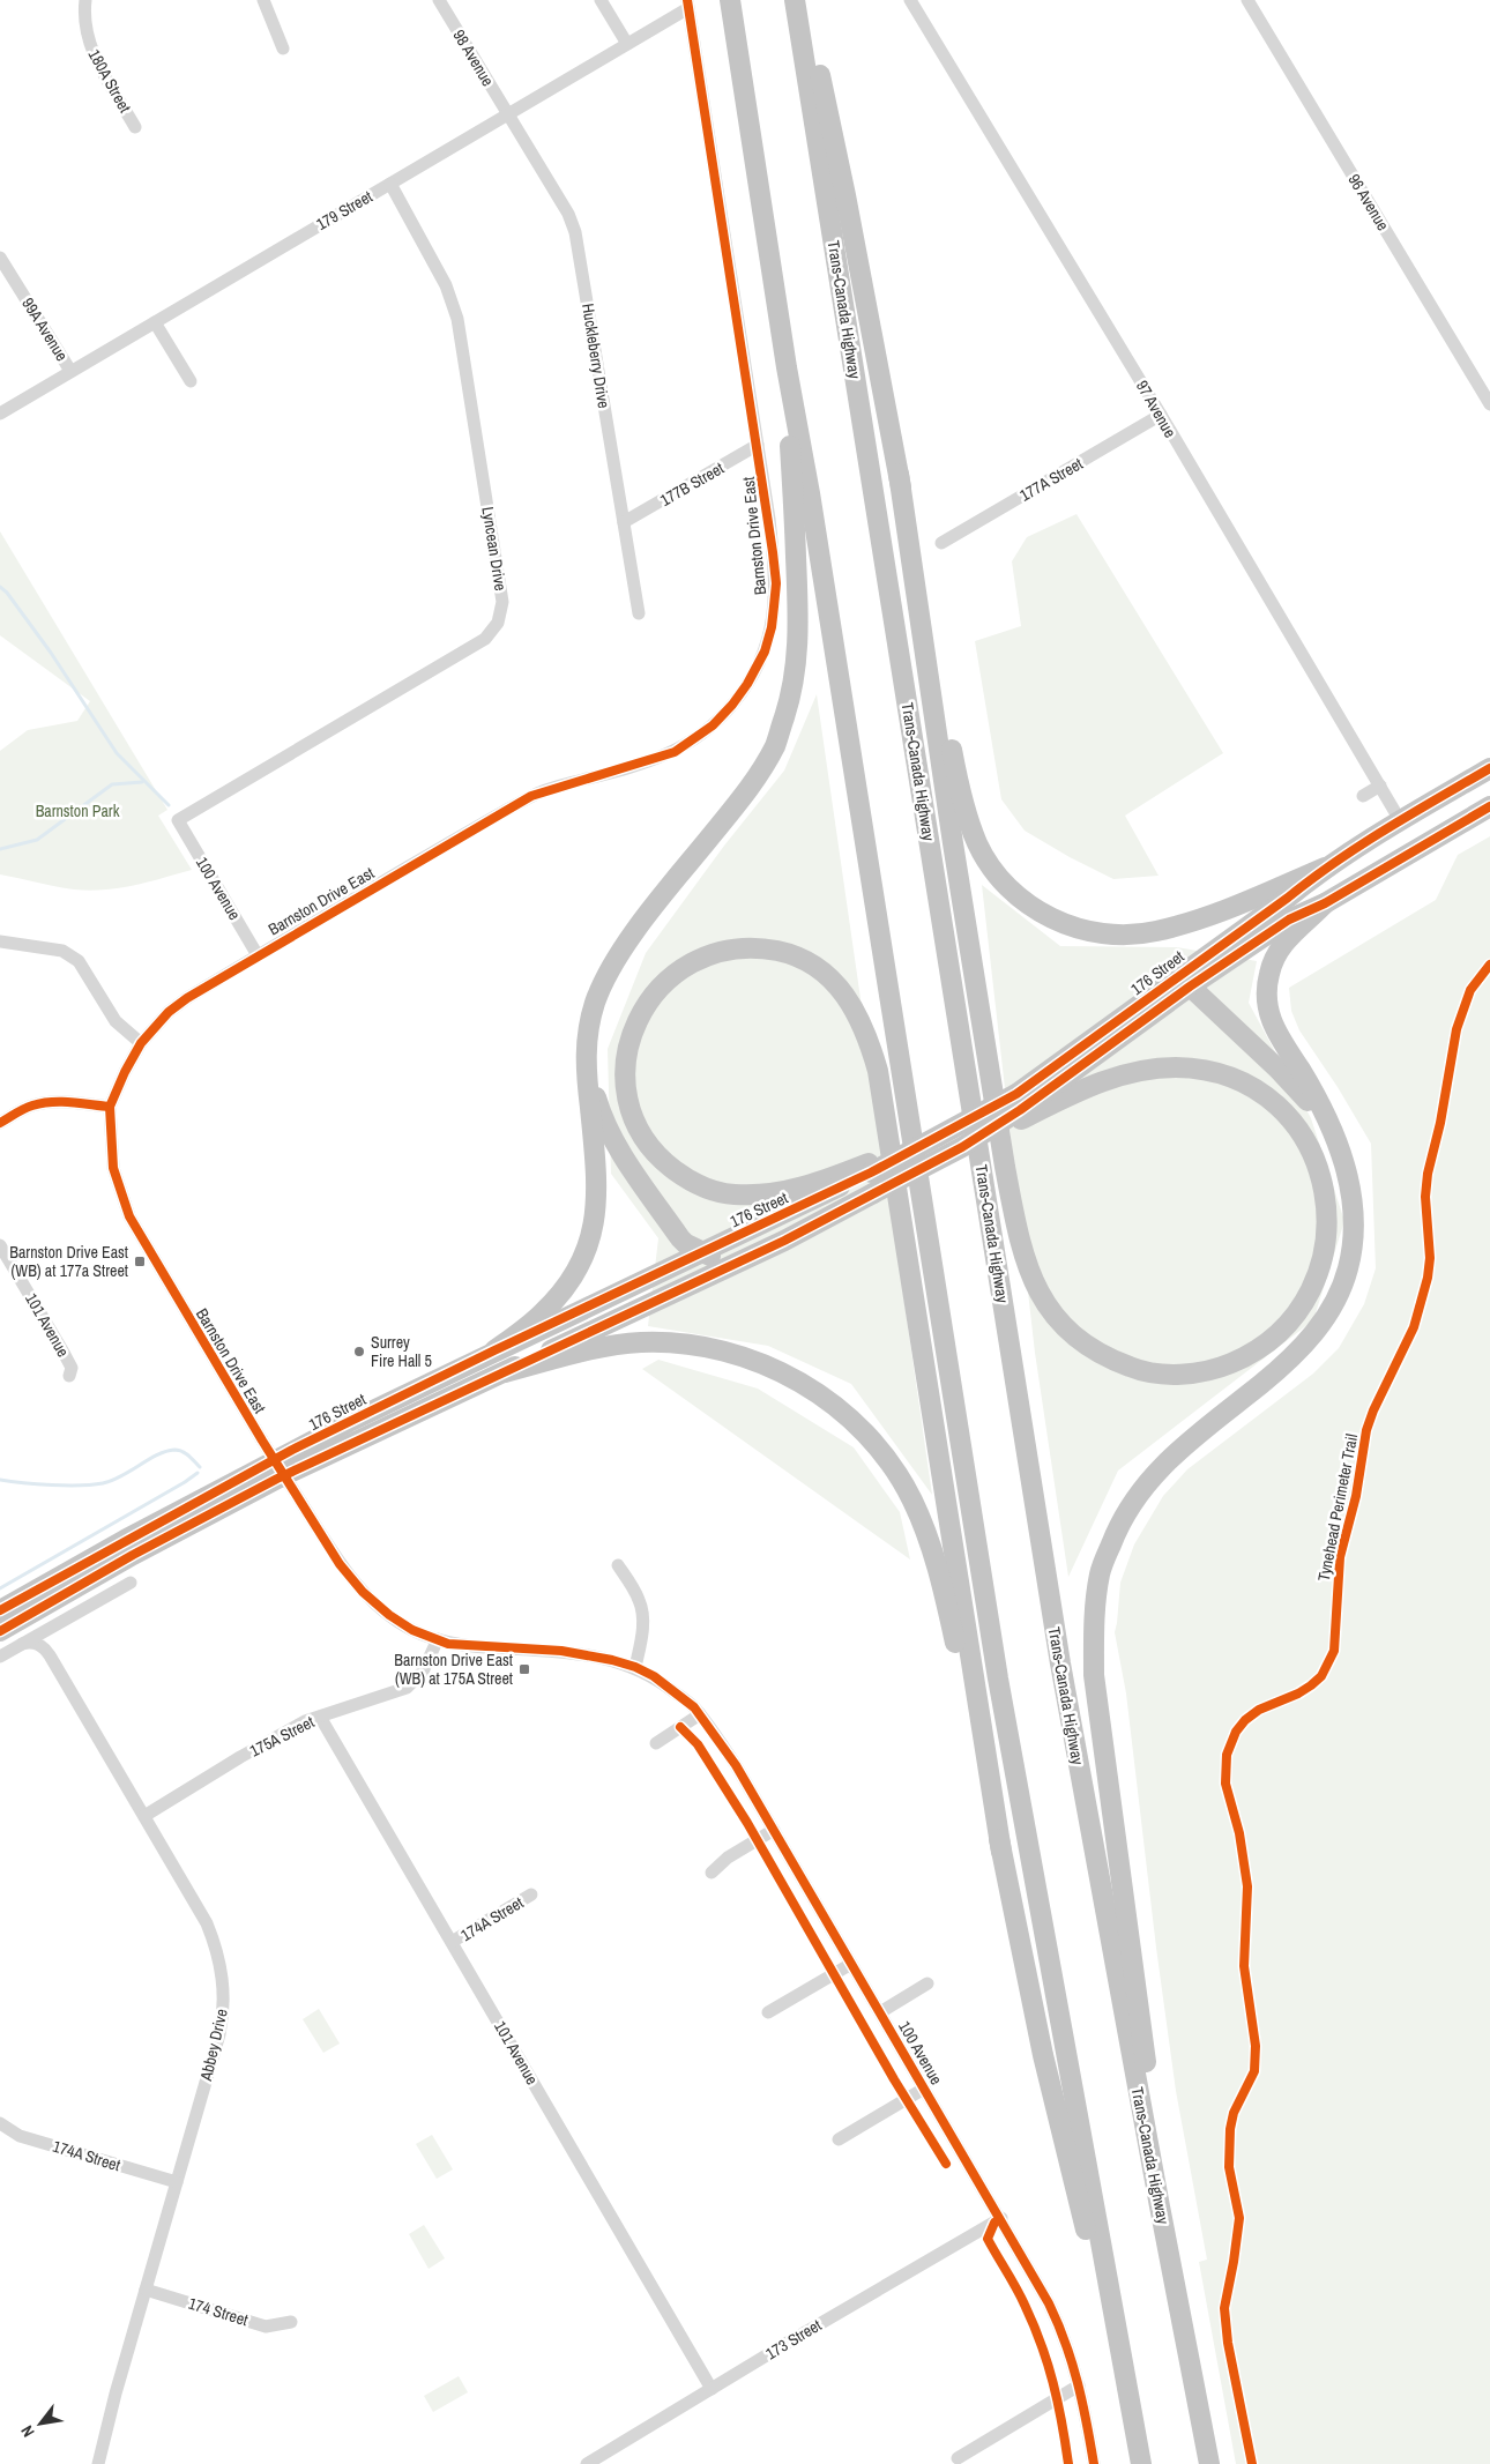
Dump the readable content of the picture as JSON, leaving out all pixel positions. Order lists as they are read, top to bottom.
{
  "streets": {
    "highway": ["Trans-Canada Highway", "176 Street"],
    "street": [
      "98 Avenue",
      "180A Street",
      "96 Avenue",
      "179 Street",
      "99A Avenue",
      "Huckleberry Drive",
      "97 Avenue",
      "177A Street",
      "177B Street",
      "Barnston Drive East",
      "Lyncean Drive",
      "100 Avenue",
      "101 Avenue",
      "175A Street",
      "174A Street",
      "Abbey Drive",
      "174 Street",
      "173 Street"
    ],
    "cycle path": ["Tynehead Perimeter Trail"]
  },
  "crossings": [
    ["98 Avenue", "179 Street"],
    ["98 Avenue", "Huckleberry Drive"],
    ["179 Street", "99A Avenue"],
    ["179 Street", "Huckleberry Drive"],
    ["179 Street", "Barnston Drive East"],
    ["179 Street", "Lyncean Drive"],
    ["Huckleberry Drive", "177B Street"],
    ["97 Avenue", "177A Street"],
    ["97 Avenue", "176 Street"],
    ["177B Street", "Barnston Drive East"],
    ["Barnston Drive East", "100 Avenue"],
    ["Barnston Drive East", "175A Street"],
    ["Lyncean Drive", "100 Avenue"],
    ["100 Avenue", "173 Street"],
    ["101 Avenue", "175A Street"],
    ["101 Avenue", "174A Street"],
    ["101 Avenue", "173 Street"],
    ["175A Street", "Abbey Drive"],
    ["174A Street", "Abbey Drive"],
    ["Abbey Drive", "174 Street"]
  ],
  "parks": ["Barnston Park"],
  "places": {
    "transit": ["Barnston Drive East (WB) at 177a Street", "Barnston Drive East (WB) at 175A Street"],
    "other": ["Surrey Fire Hall 5"]
  },
  "north": "bottom left"
}
